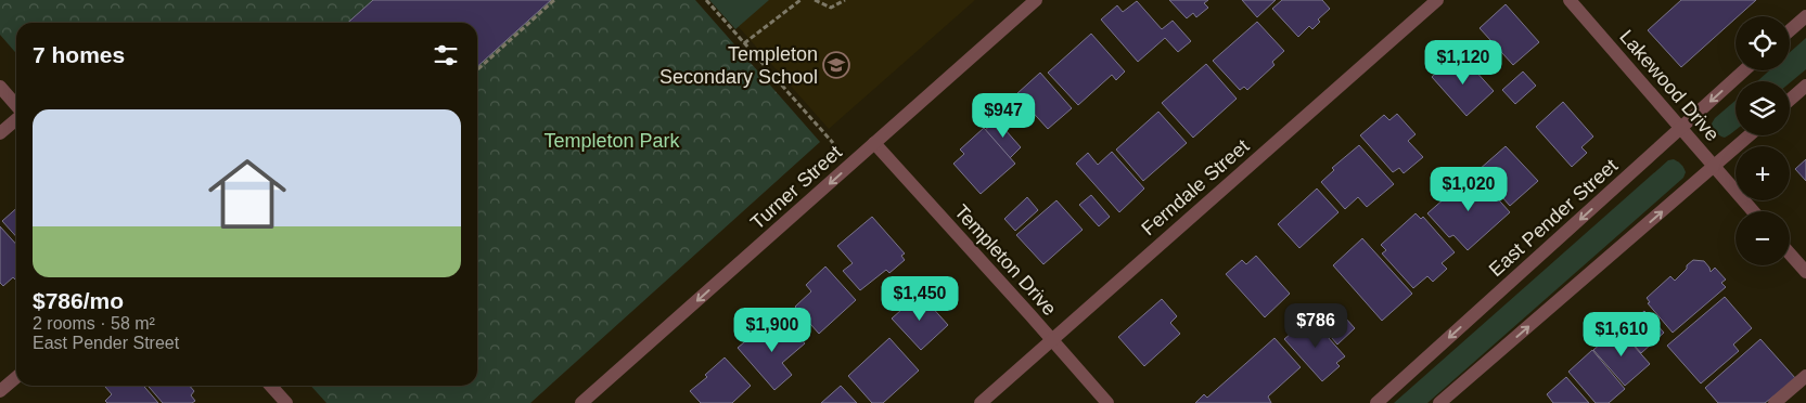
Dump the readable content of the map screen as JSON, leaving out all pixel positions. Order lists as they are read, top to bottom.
{
  "streets": {
    "street": [
      "Lakewood Drive",
      "Turner Street",
      "Ferndale Street",
      "East Pender Street",
      "Templeton Drive"
    ]
  },
  "crossings": [
    ["Lakewood Drive", "East Pender Street"],
    ["Turner Street", "Templeton Drive"],
    ["Ferndale Street", "Templeton Drive"]
  ],
  "one_way": ["Turner Street"],
  "parks": ["Templeton Park"],
  "places": {
    "school or university": ["Templeton Secondary School"]
  },
  "page": {
    "map_buttons": ["+", "−"],
    "heading": "7 homes",
    "price": [
      "$1,120",
      "$947",
      "$1,020",
      "$1,450",
      "$786",
      "$1,900",
      "$1,610"
    ],
    "list": [
      {
        "name": "$786/mo",
        "note": "2 rooms · 58 m² · East Pender Street"
      }
    ]
  }
}
